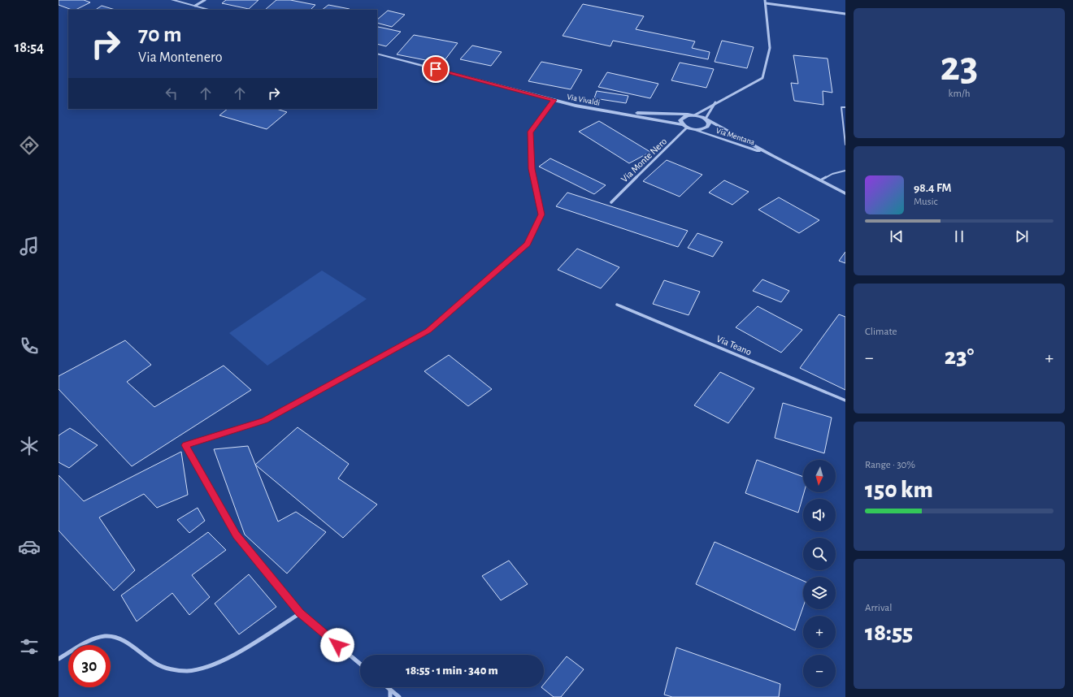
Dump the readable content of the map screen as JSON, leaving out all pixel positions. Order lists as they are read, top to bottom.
{
  "streets": {
    "street": [
      "Via Vivaldi",
      "Via Mentana",
      "Via Monte Nero",
      "Via Teano"
    ]
  },
  "crossings": [
    ["Via Vivaldi", "Via Mentana"],
    ["Via Mentana", "Via Monte Nero"]
  ],
  "north": "bottom",
  "page": {
    "tabs": "18:54",
    "tile": [
      ["23", "km/h"],
      "Climate",
      ["Range · 30%", "150 km"],
      ["Arrival", "18:55"]
    ],
    "turn": ["70 m", "Via Montenero"],
    "song": ["98.4 FM", "Music"],
    "heat": ["−", "23°", "+"],
    "map_buttons": ["+", "−"],
    "limit": "30",
    "trip": "18:55 · 1 min · 340 m"
  }
}
